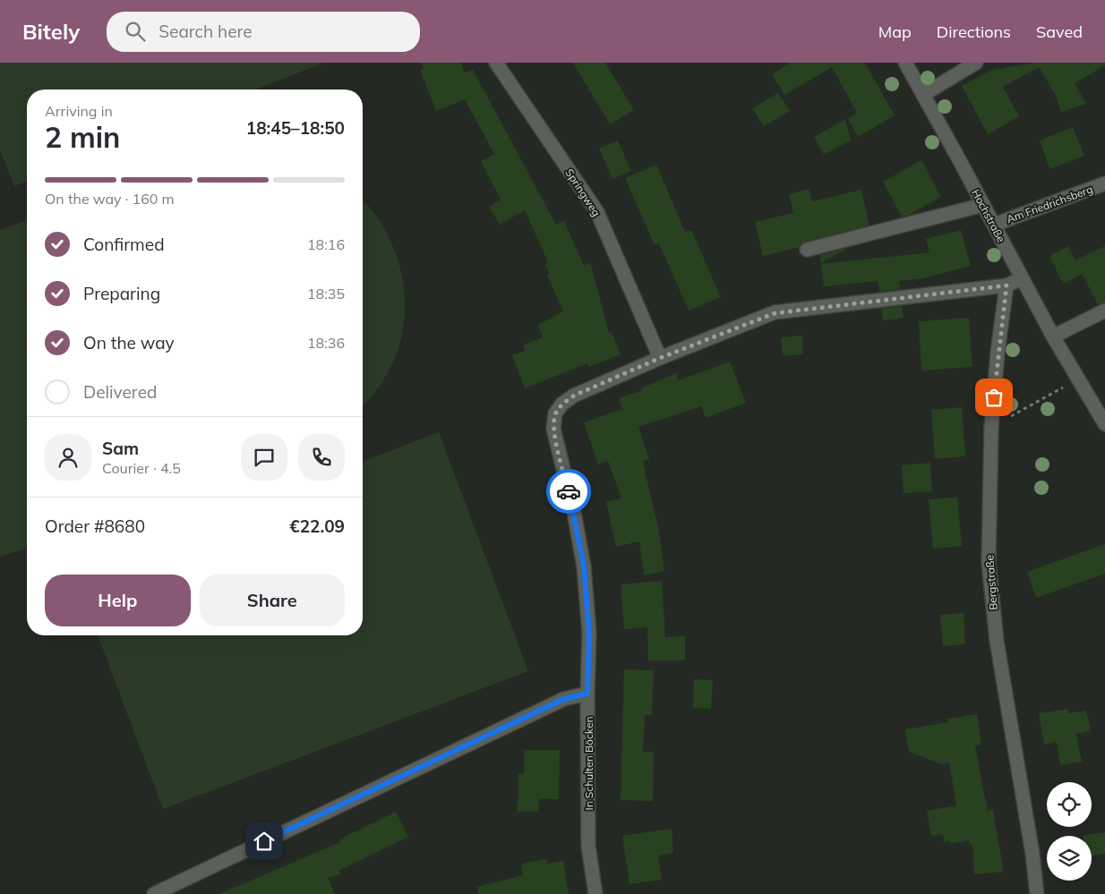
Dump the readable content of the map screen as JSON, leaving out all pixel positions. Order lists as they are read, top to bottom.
{
  "streets": {
    "street": [
      "Springweg",
      "Am Friedrichsberg",
      "Hochstraße",
      "Bergstraße",
      "In Schulten Böcken"
    ]
  },
  "crossings": [
    ["Springweg", "In Schulten Böcken"],
    ["Am Friedrichsberg", "Hochstraße"],
    ["Bergstraße", "In Schulten Böcken"]
  ],
  "page": {
    "header": "Bitely",
    "search": "Search here",
    "nav": ["Map", "Directions", "Saved"],
    "heading": ["2 min", "Arriving in", "18:45–18:50"],
    "panel": [
      "Sam",
      "Courier · 4.5",
      "Order #8680",
      "€22.09"
    ],
    "bar": "On the way · 160 m",
    "list": [
      ["Confirmed", "18:16"],
      ["Preparing", "18:35"],
      ["On the way", "18:36"],
      "Delivered"
    ],
    "buttons": ["Help", "Share"]
  }
}
